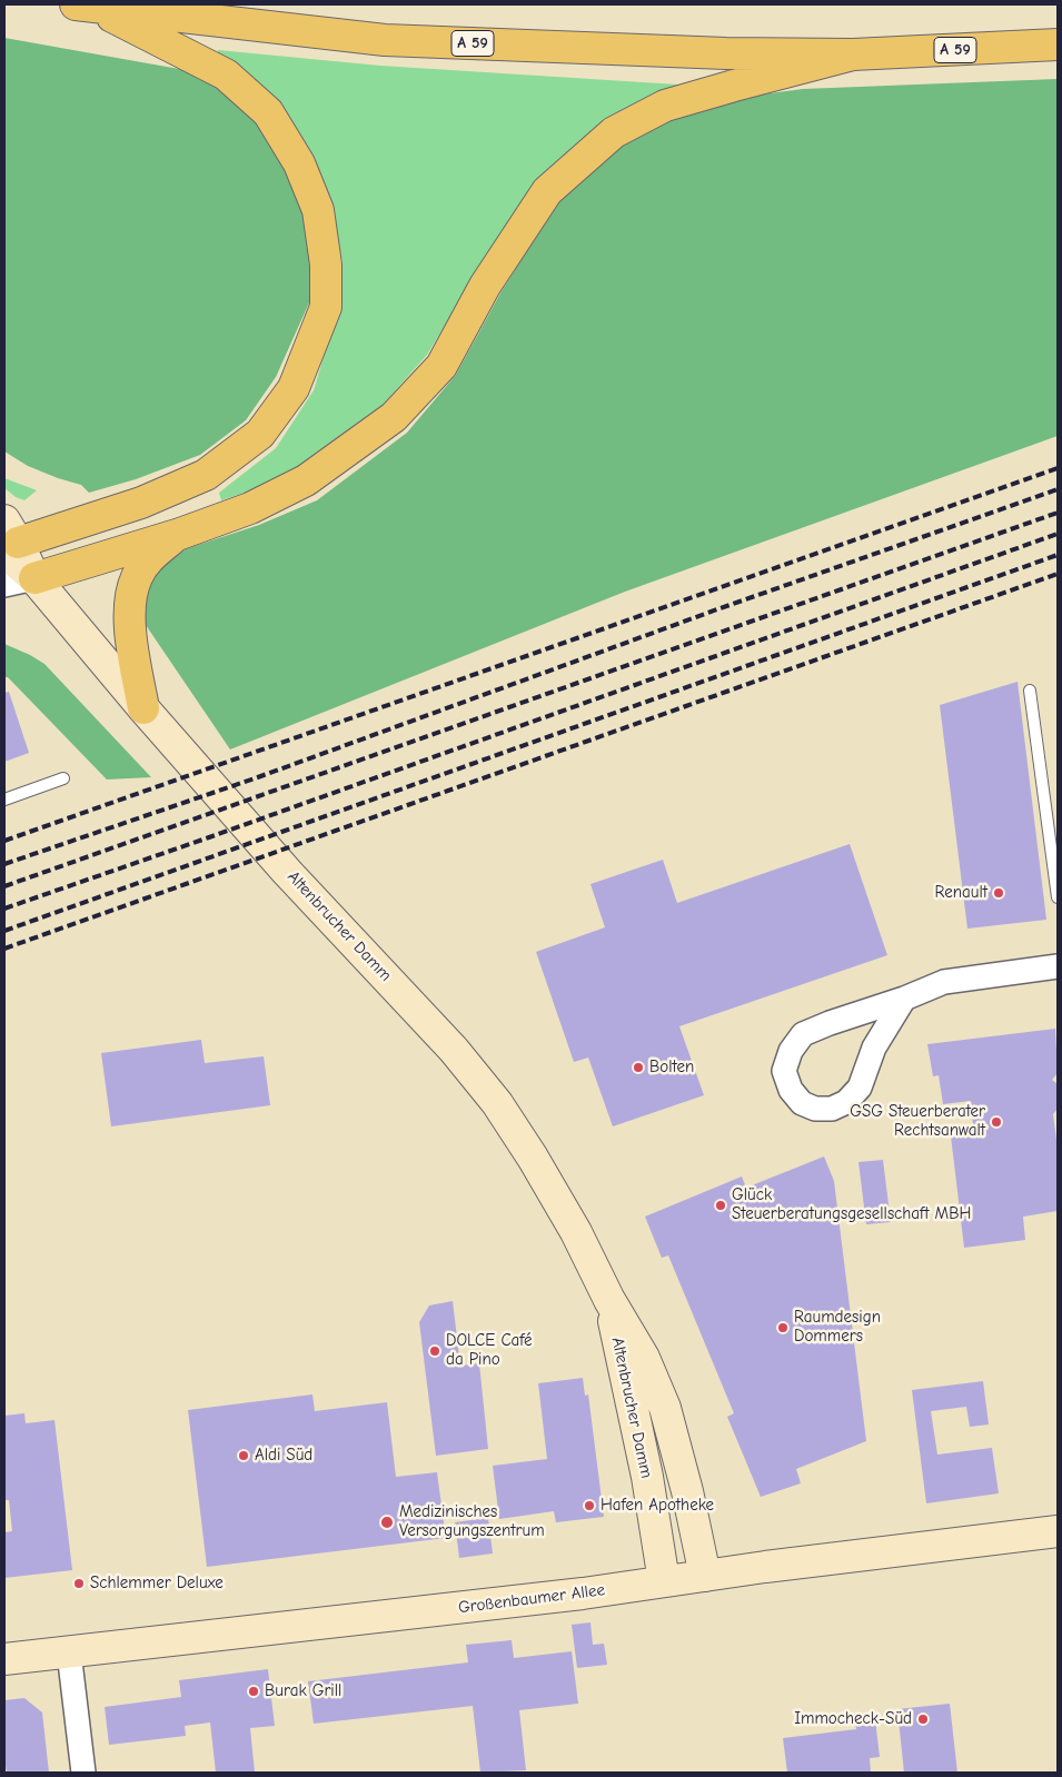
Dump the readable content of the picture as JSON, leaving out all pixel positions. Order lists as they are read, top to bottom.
{
  "streets": {
    "highway": ["A 59"],
    "main road": ["Altenbrucher Damm", "Großenbaumer Allee"]
  },
  "crossings": [
    ["Altenbrucher Damm", "Großenbaumer Allee"]
  ],
  "places": [
    "Renault",
    "Bolten",
    "GSG Steuerberater Rechtsanwalt",
    "Glück Steuerberatungsgesellschaft MBH",
    "Raumdesign Dommers",
    "DOLCE Café da Pino",
    "Aldi Süd",
    "Hafen Apotheke",
    "Medizinisches Versorgungszentrum",
    "Schlemmer Deluxe",
    "Burak Grill",
    "Immocheck-Süd"
  ]
}
